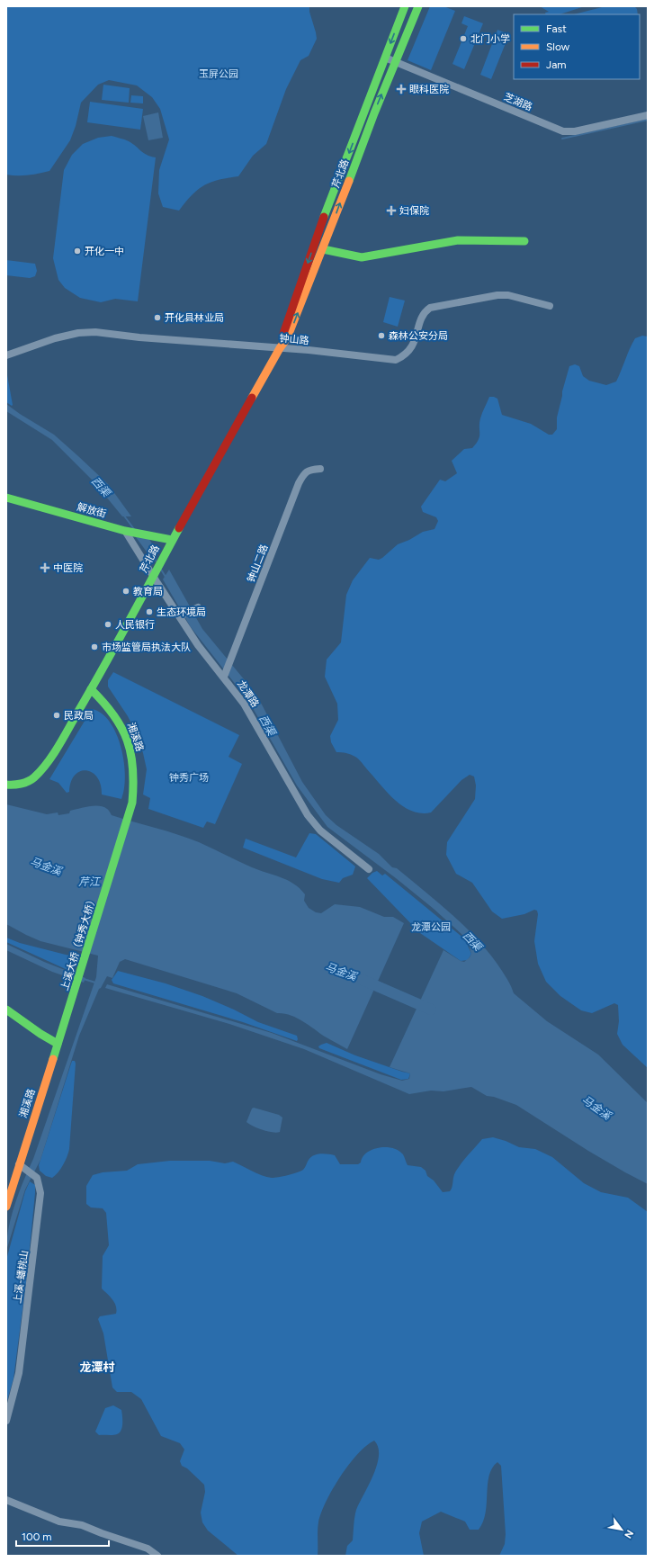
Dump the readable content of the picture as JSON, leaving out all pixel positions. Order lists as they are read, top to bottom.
{
  "streets": {
    "main road": [
      "芹北路",
      "解放街",
      "湘溪路",
      "上溪大桥（钟秀大桥）"
    ],
    "street": [
      "芝湖路",
      "钟山路",
      "钟山二路",
      "龙潭路",
      "上溪-蟠桃山"
    ]
  },
  "crossings": [
    ["芝湖路", "芹北路"],
    ["芹北路", "钟山路"],
    ["芹北路", "解放街"],
    ["芹北路", "龙潭路"],
    ["芹北路", "湘溪路"],
    ["解放街", "龙潭路"],
    ["钟山二路", "龙潭路"],
    ["湘溪路", "上溪大桥（钟秀大桥）"],
    ["湘溪路", "上溪-蟠桃山"]
  ],
  "districts": ["龙潭村"],
  "water": ["西渠", "马金溪", "芹江"],
  "parks": ["玉屏公园", "钟秀广场", "龙潭公园"],
  "places": {
    "other": [
      "北门小学",
      "开化一中",
      "开化县林业局",
      "森林公安分局",
      "教育局",
      "生态环境局",
      "人民银行",
      "市场监管局执法大队",
      "民政局"
    ],
    "health": ["眼科医院", "妇保院", "中医院"]
  },
  "legend": ["Fast", "Slow", "Jam"],
  "scale_bar": "100 m",
  "north": "bottom right"
}
